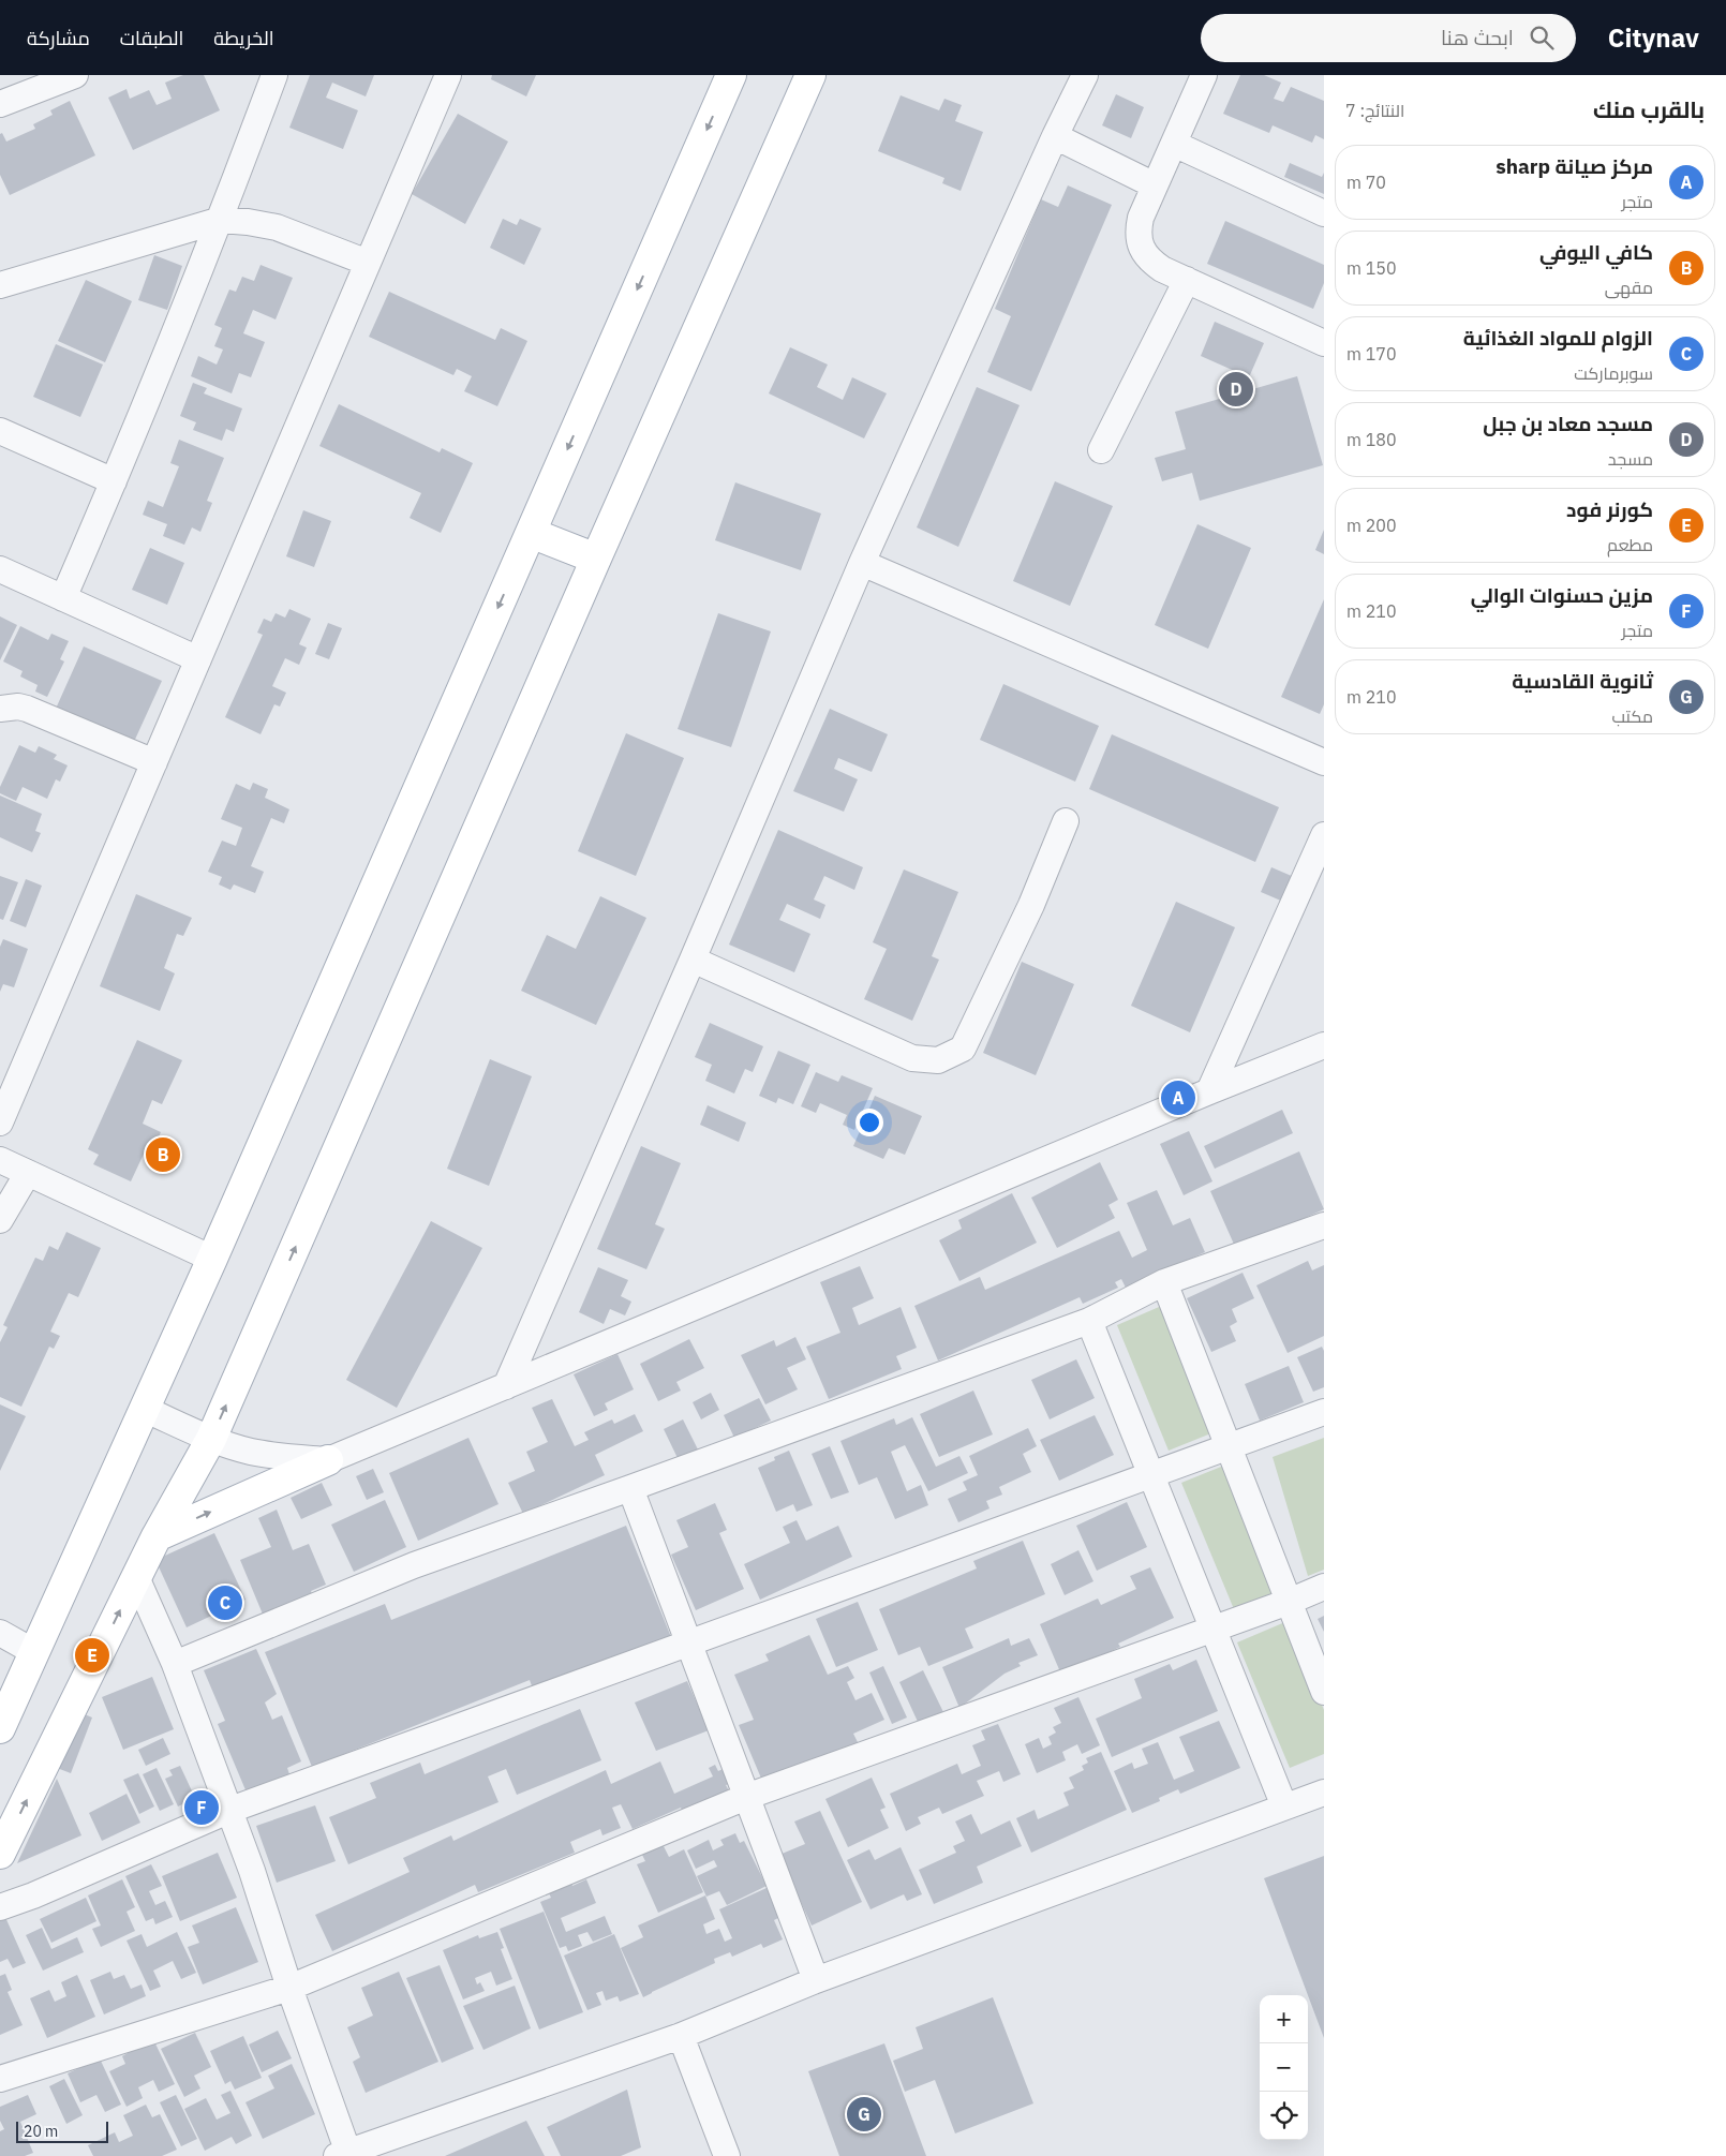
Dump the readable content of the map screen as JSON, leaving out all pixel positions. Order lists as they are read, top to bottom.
{
  "scale_bar": "20 m",
  "page": {
    "header": "Citynav",
    "search": "ابحث هنا",
    "nav": ["الخريطة", "الطبقات", "مشاركة"],
    "heading": ["بالقرب منك", "النتائج: 7"],
    "list": [
      {
        "mark": "A",
        "name": "مركز صيانة sharp",
        "note": "متجر",
        "value": "70 m"
      },
      {
        "mark": "B",
        "name": "كافي اليوفي",
        "note": "مقهى",
        "value": "150 m"
      },
      {
        "mark": "C",
        "name": "الزوام للمواد الغذائية",
        "note": "سوبرماركت",
        "value": "170 m"
      },
      {
        "mark": "D",
        "name": "مسجد معاد بن جبل",
        "note": "مسجد",
        "value": "180 m"
      },
      {
        "mark": "E",
        "name": "كورنر فود",
        "note": "مطعم",
        "value": "200 m"
      },
      {
        "mark": "F",
        "name": "مزين حسنوات الوالي",
        "note": "متجر",
        "value": "210 m"
      },
      {
        "mark": "G",
        "name": "ثانوية القادسية",
        "note": "مكتب",
        "value": "210 m"
      }
    ],
    "pins": [
      "D",
      "A",
      "B",
      "C",
      "E",
      "F",
      "G"
    ],
    "map_buttons": ["+", "−"],
    "scale": "20 m"
  }
}
